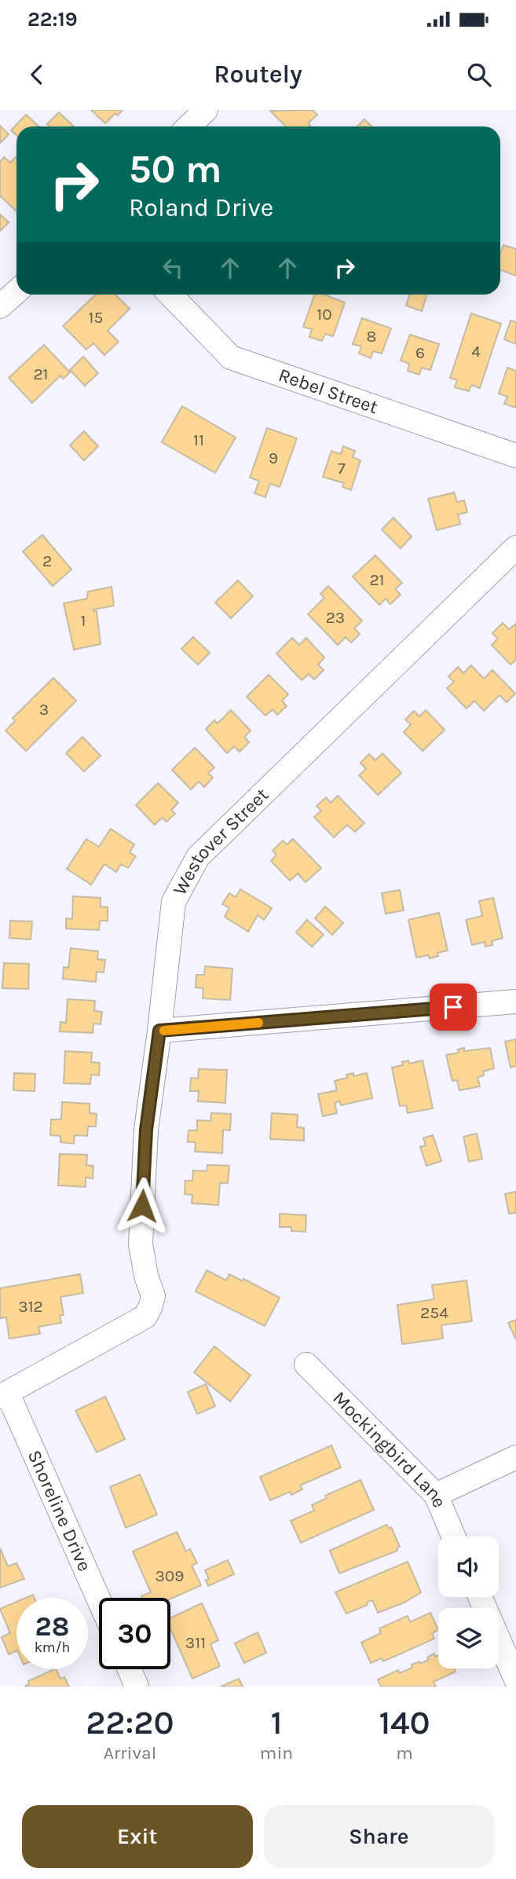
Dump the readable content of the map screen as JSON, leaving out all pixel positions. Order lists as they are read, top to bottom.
{
  "streets": {
    "street": [
      "Rebel Street",
      "Westover Street",
      "Mockingbird Lane",
      "Shoreline Drive"
    ]
  },
  "crossings": [
    ["Westover Street", "Shoreline Drive"]
  ],
  "house_numbers": [
    "10",
    "15",
    "8",
    "4",
    "6",
    "21",
    "11",
    "9",
    "7",
    "2",
    "21",
    "23",
    "1",
    "3",
    "312",
    "254",
    "309",
    "311"
  ],
  "page": {
    "status": "22:19",
    "header": "Routely",
    "turn": ["50 m", "Roland Drive"],
    "speed": "28 km/h",
    "limit": "30",
    "eta": [
      "22:20",
      "Arrival",
      "1",
      "min",
      "140",
      "m"
    ],
    "buttons": ["Exit", "Share"]
  }
}
